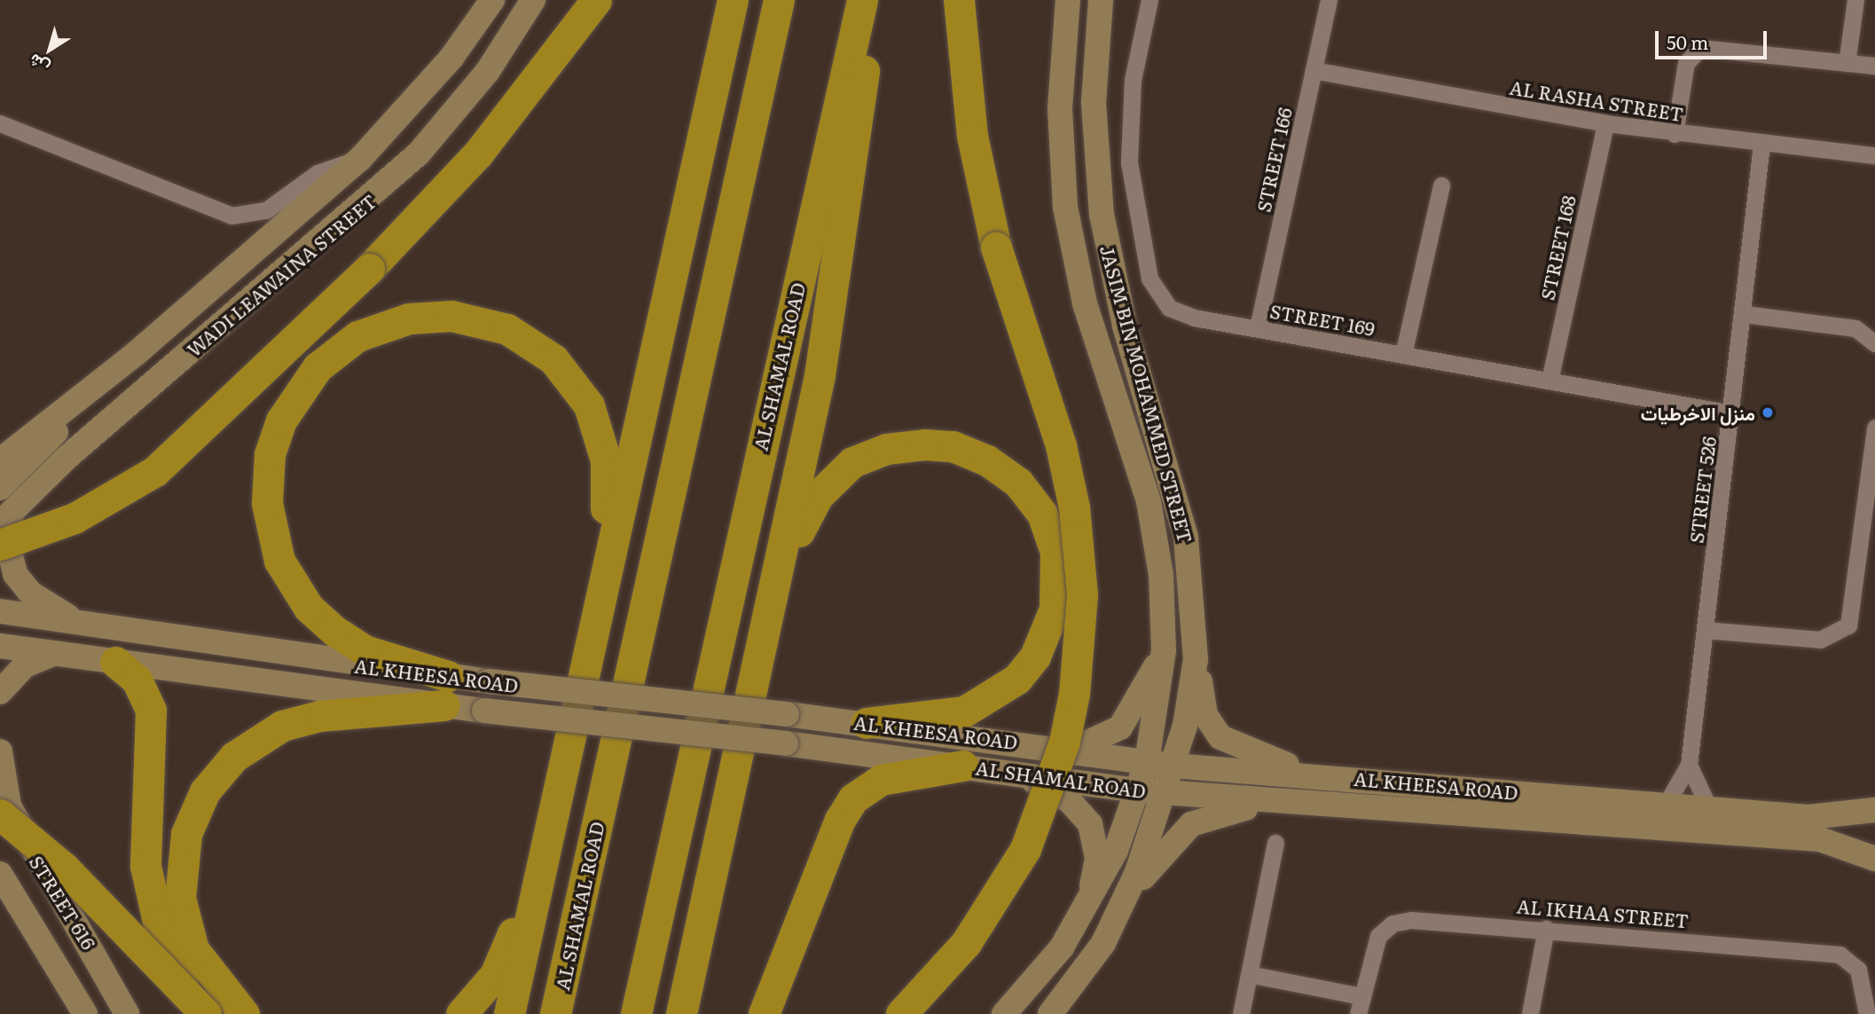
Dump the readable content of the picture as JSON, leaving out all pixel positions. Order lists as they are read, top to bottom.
{
  "streets": {
    "highway": ["AL SHAMAL ROAD"],
    "main road": [
      "WADI LEAWAINA STREET",
      "JASIM BIN MOHAMMED STREET",
      "AL KHEESA ROAD",
      "STREET 616"
    ],
    "street": [
      "AL RASHA STREET",
      "STREET 166",
      "STREET 168",
      "STREET 169",
      "STREET 526",
      "AL IKHAA STREET"
    ]
  },
  "crossings": [
    ["AL RASHA STREET", "STREET 166"],
    ["AL RASHA STREET", "STREET 168"],
    ["AL RASHA STREET", "STREET 526"],
    ["STREET 166", "STREET 169"],
    ["STREET 168", "STREET 169"],
    ["STREET 169", "STREET 526"],
    ["AL SHAMAL ROAD", "JASIM BIN MOHAMMED STREET"],
    ["AL SHAMAL ROAD", "AL KHEESA ROAD"],
    ["JASIM BIN MOHAMMED STREET", "AL KHEESA ROAD"],
    ["STREET 526", "AL KHEESA ROAD"]
  ],
  "places": ["منزل الاخرطيات"],
  "scale_bar": "50 m",
  "north": "bottom left"
}
